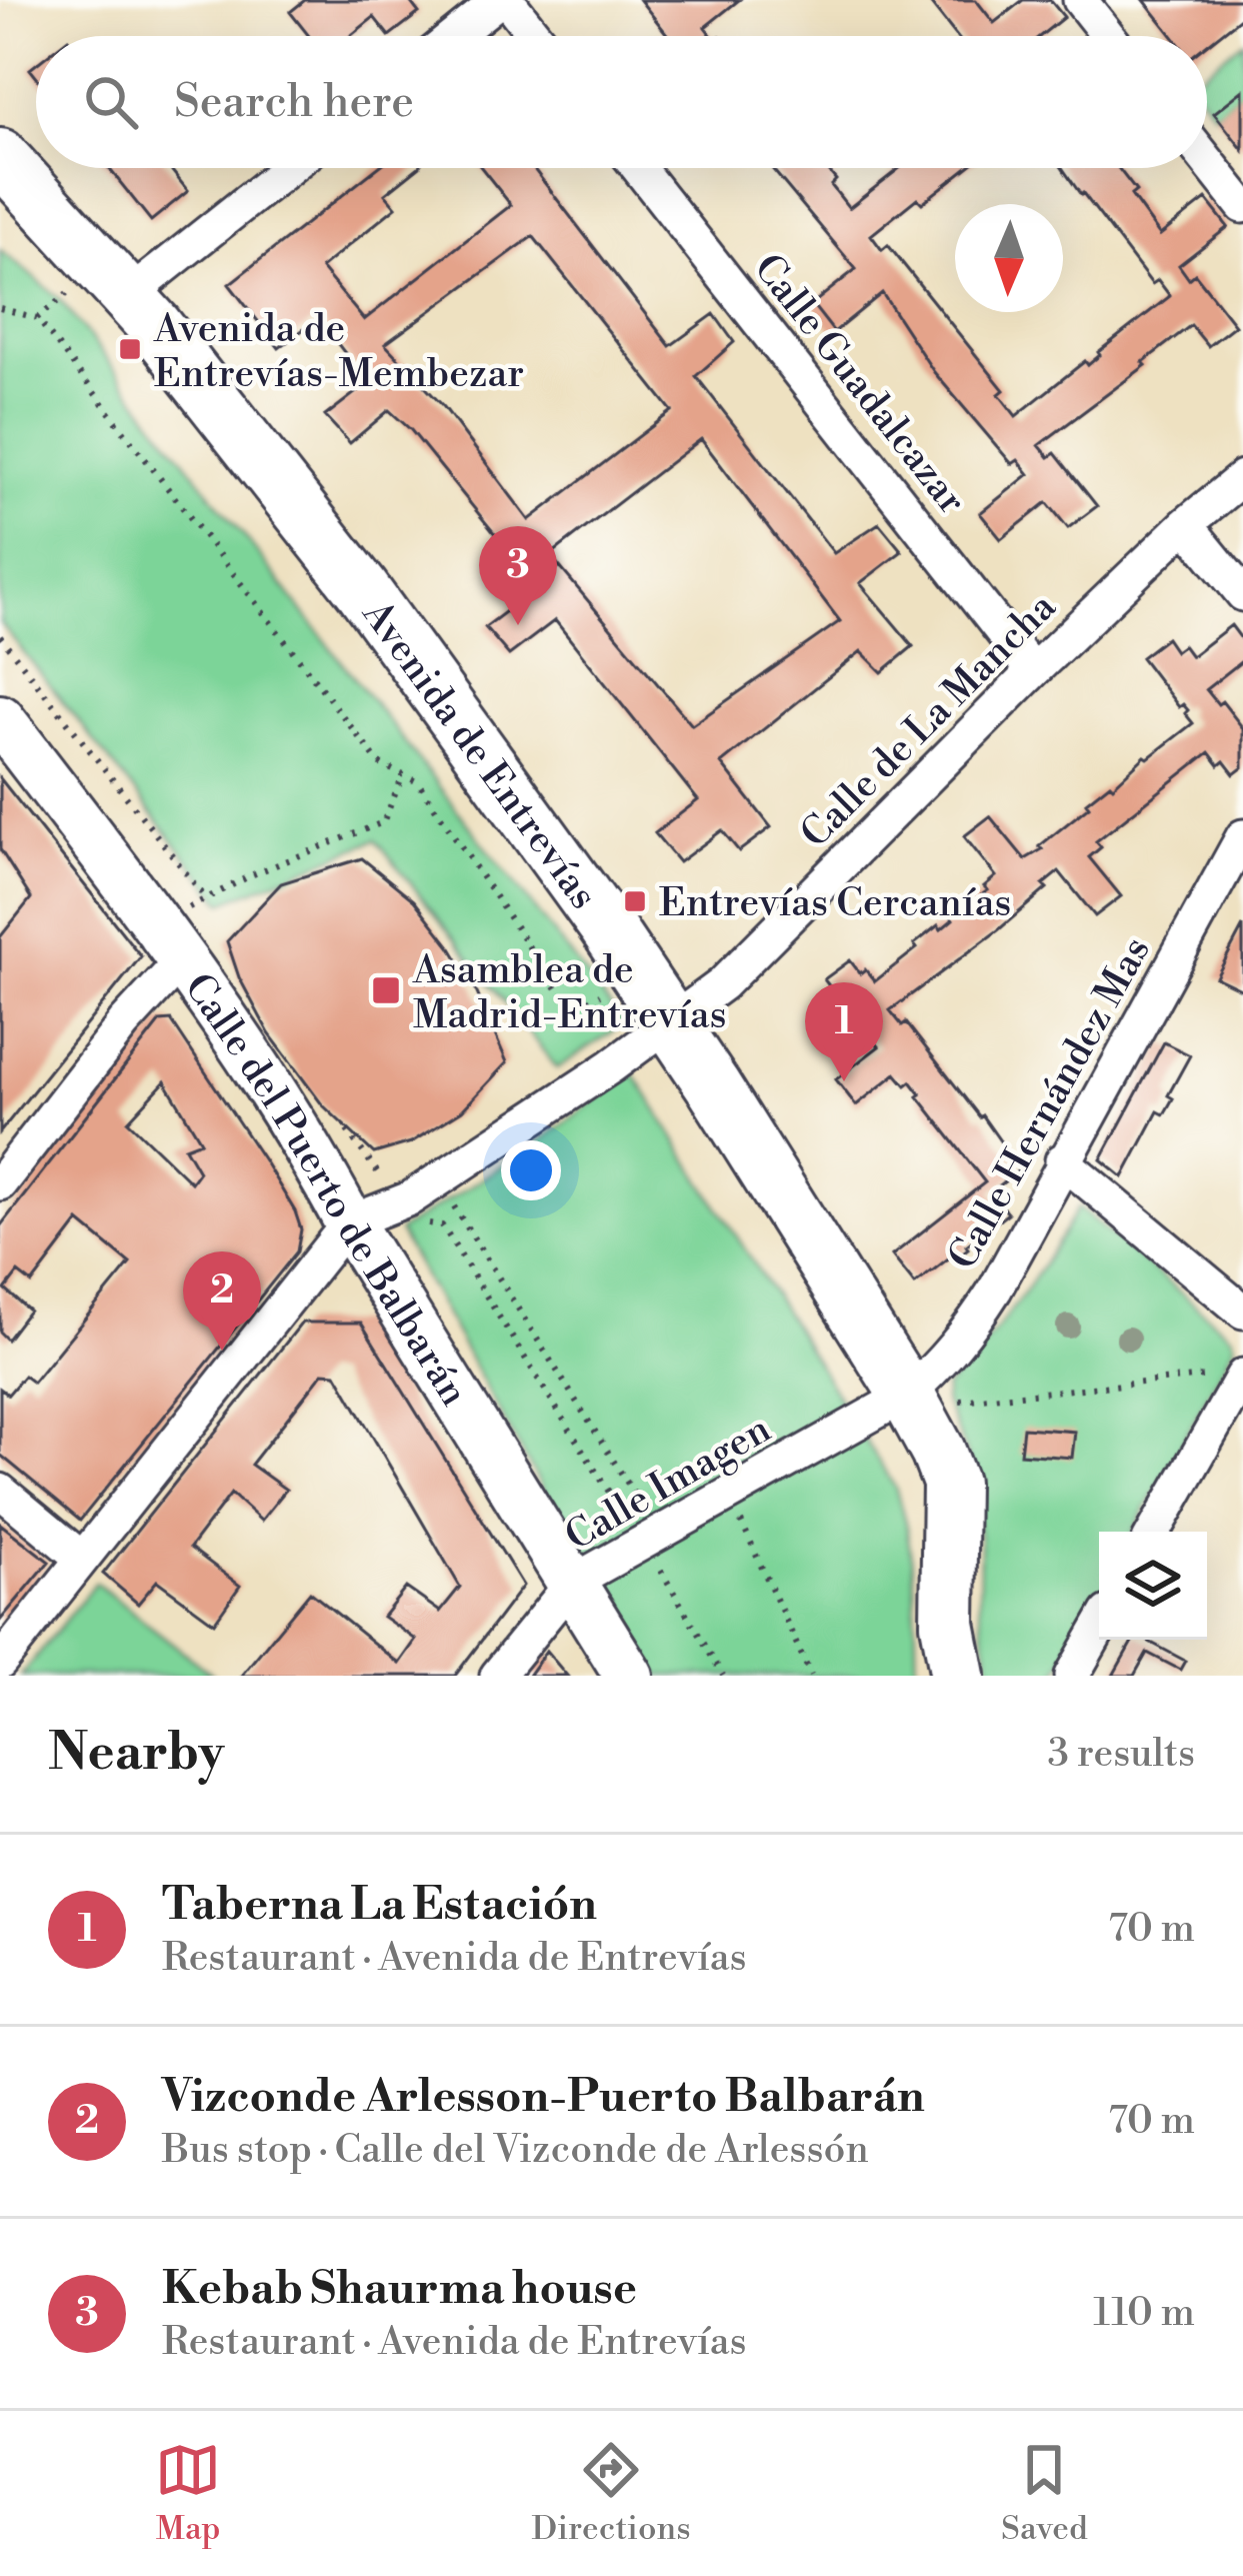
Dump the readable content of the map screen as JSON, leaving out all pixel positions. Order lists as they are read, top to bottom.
{
  "streets": {
    "main road": ["Avenida de Entrevías"],
    "street": [
      "Calle Guadalcazar",
      "Calle de La Mancha",
      "Calle Hernández Mas",
      "Calle del Puerto de Balbarán",
      "Calle Imagen"
    ]
  },
  "crossings": [
    ["Calle Guadalcazar", "Calle de La Mancha"],
    ["Calle de La Mancha", "Avenida de Entrevías"],
    ["Calle de La Mancha", "Calle del Puerto de Balbarán"],
    ["Avenida de Entrevías", "Calle Hernández Mas"],
    ["Avenida de Entrevías", "Calle Imagen"],
    ["Calle Hernández Mas", "Calle Imagen"],
    ["Calle del Puerto de Balbarán", "Calle Imagen"]
  ],
  "places": {
    "transit": ["Avenida de Entrevías-Membezar", "Entrevías Cercanías", "Asamblea de Madrid-Entrevías"]
  },
  "north": "bottom",
  "page": {
    "search": "Search here",
    "pins": ["3", "1", "2"],
    "heading": ["Nearby", "3 results"],
    "list": [
      {
        "mark": "1",
        "name": "Taberna La Estación",
        "note": "Restaurant · Avenida de Entrevías",
        "value": "70 m"
      },
      {
        "mark": "2",
        "name": "Vizconde Arlesson-Puerto Balbarán",
        "note": "Bus stop · Calle del Vizconde de Arlessón",
        "value": "70 m"
      },
      {
        "mark": "3",
        "name": "Kebab Shaurma house",
        "note": "Restaurant · Avenida de Entrevías",
        "value": "110 m"
      }
    ],
    "nav": ["Map", "Directions", "Saved"]
  }
}
